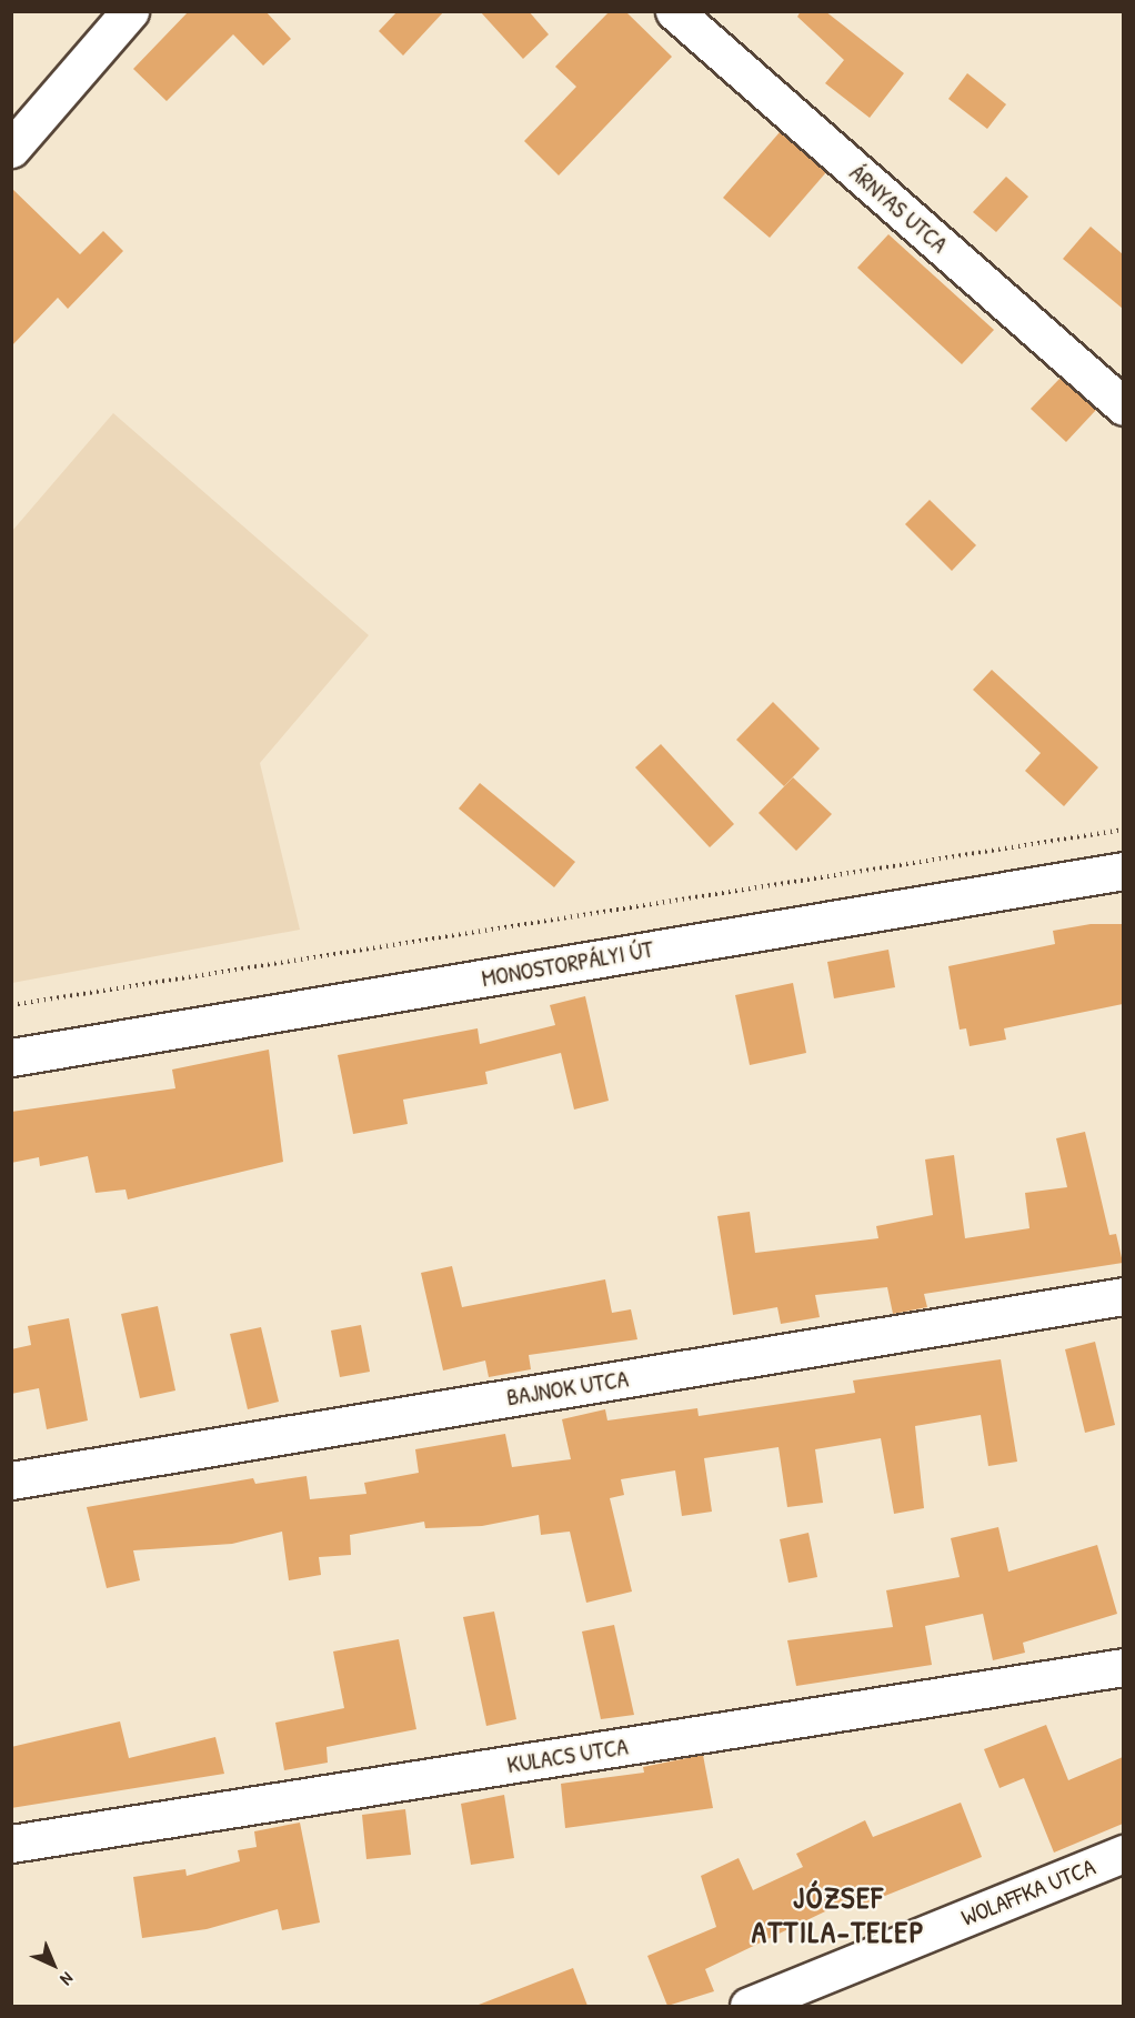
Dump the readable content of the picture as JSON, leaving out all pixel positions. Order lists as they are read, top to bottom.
{
  "streets": {
    "street": [
      "ÁRNYAS UTCA",
      "MONOSTORPÁLYI ÚT",
      "BAJNOK UTCA",
      "KULACS UTCA",
      "WOLAFFKA UTCA"
    ]
  },
  "districts": ["JÓZSEF ATTILA-TELEP"],
  "north": "bottom right"
}
